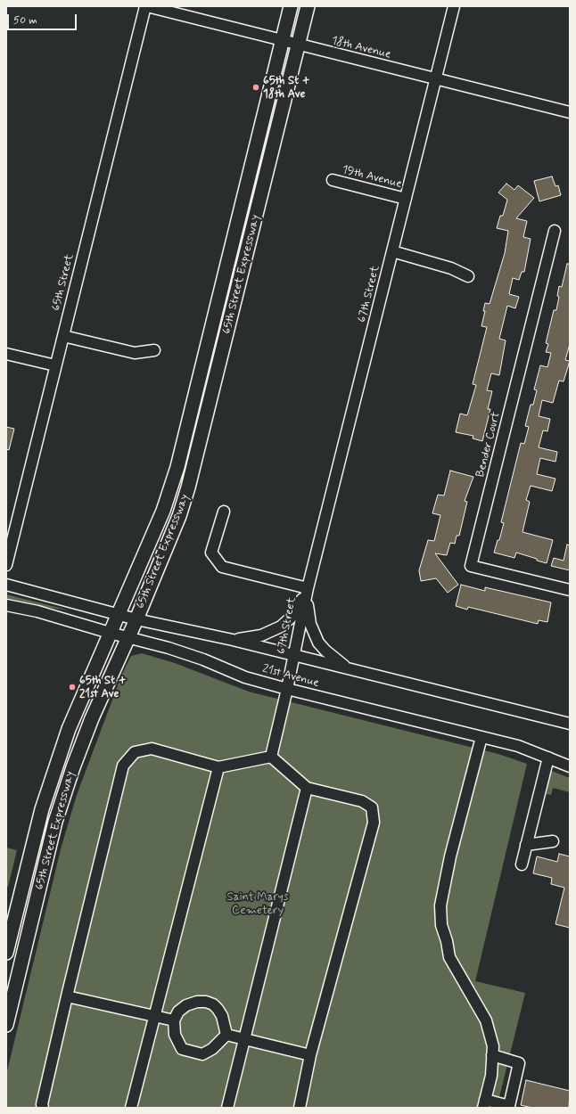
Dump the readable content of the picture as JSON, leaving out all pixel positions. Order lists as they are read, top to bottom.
{
  "streets": {
    "main road": ["65th Street Expressway"],
    "street": [
      "18th Avenue",
      "19th Avenue",
      "65th Street",
      "67th Street",
      "Bender Court",
      "21st Avenue"
    ]
  },
  "crossings": [
    ["18th Avenue", "65th Street Expressway"],
    ["18th Avenue", "65th Street"],
    ["18th Avenue", "67th Street"],
    ["19th Avenue", "67th Street"],
    ["65th Street Expressway", "21st Avenue"],
    ["67th Street", "21st Avenue"]
  ],
  "parks": ["Saint Marys Cemetery"],
  "places": ["65th St + 18th Ave", "65th St + 21st Ave"],
  "scale_bar": "50 m"
}
